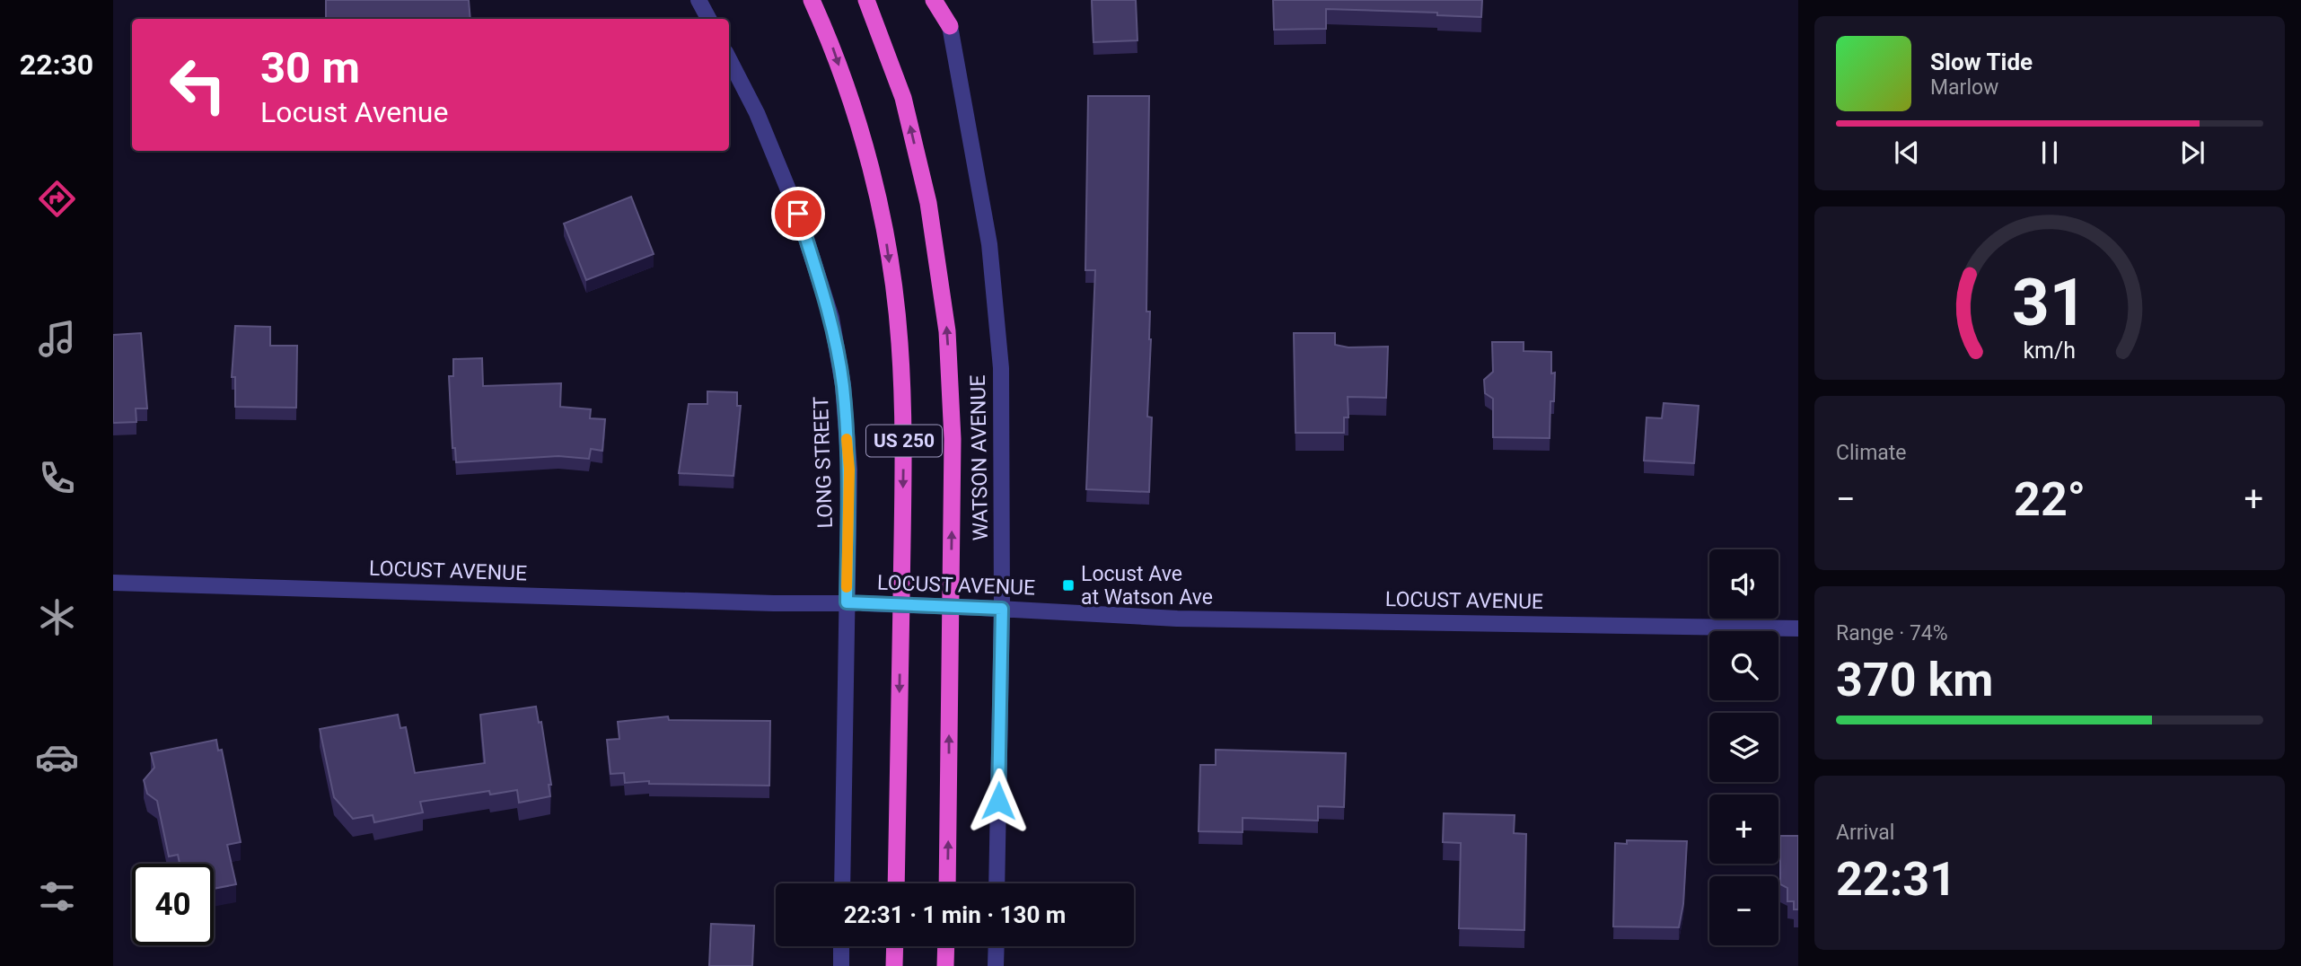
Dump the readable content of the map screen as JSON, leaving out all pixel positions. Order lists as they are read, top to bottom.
{
  "streets": {
    "highway": ["US 250"],
    "street": ["WATSON AVENUE", "LONG STREET", "LOCUST AVENUE"]
  },
  "crossings": [
    ["WATSON AVENUE", "LOCUST AVENUE"],
    ["LONG STREET", "LOCUST AVENUE"]
  ],
  "places": {
    "transit": ["Locust Ave at Watson Ave"]
  },
  "page": {
    "tabs": "22:30",
    "turn": ["30 m", "Locust Avenue"],
    "song": ["Slow Tide", "Marlow"],
    "tile": [
      "Climate",
      ["Range · 74%", "370 km"],
      ["Arrival", "22:31"]
    ],
    "heat": ["−", "22°", "+"],
    "map_buttons": ["+", "−"],
    "limit": "40",
    "trip": "22:31 · 1 min · 130 m",
    "gauge": ["31", "km/h"]
  }
}
